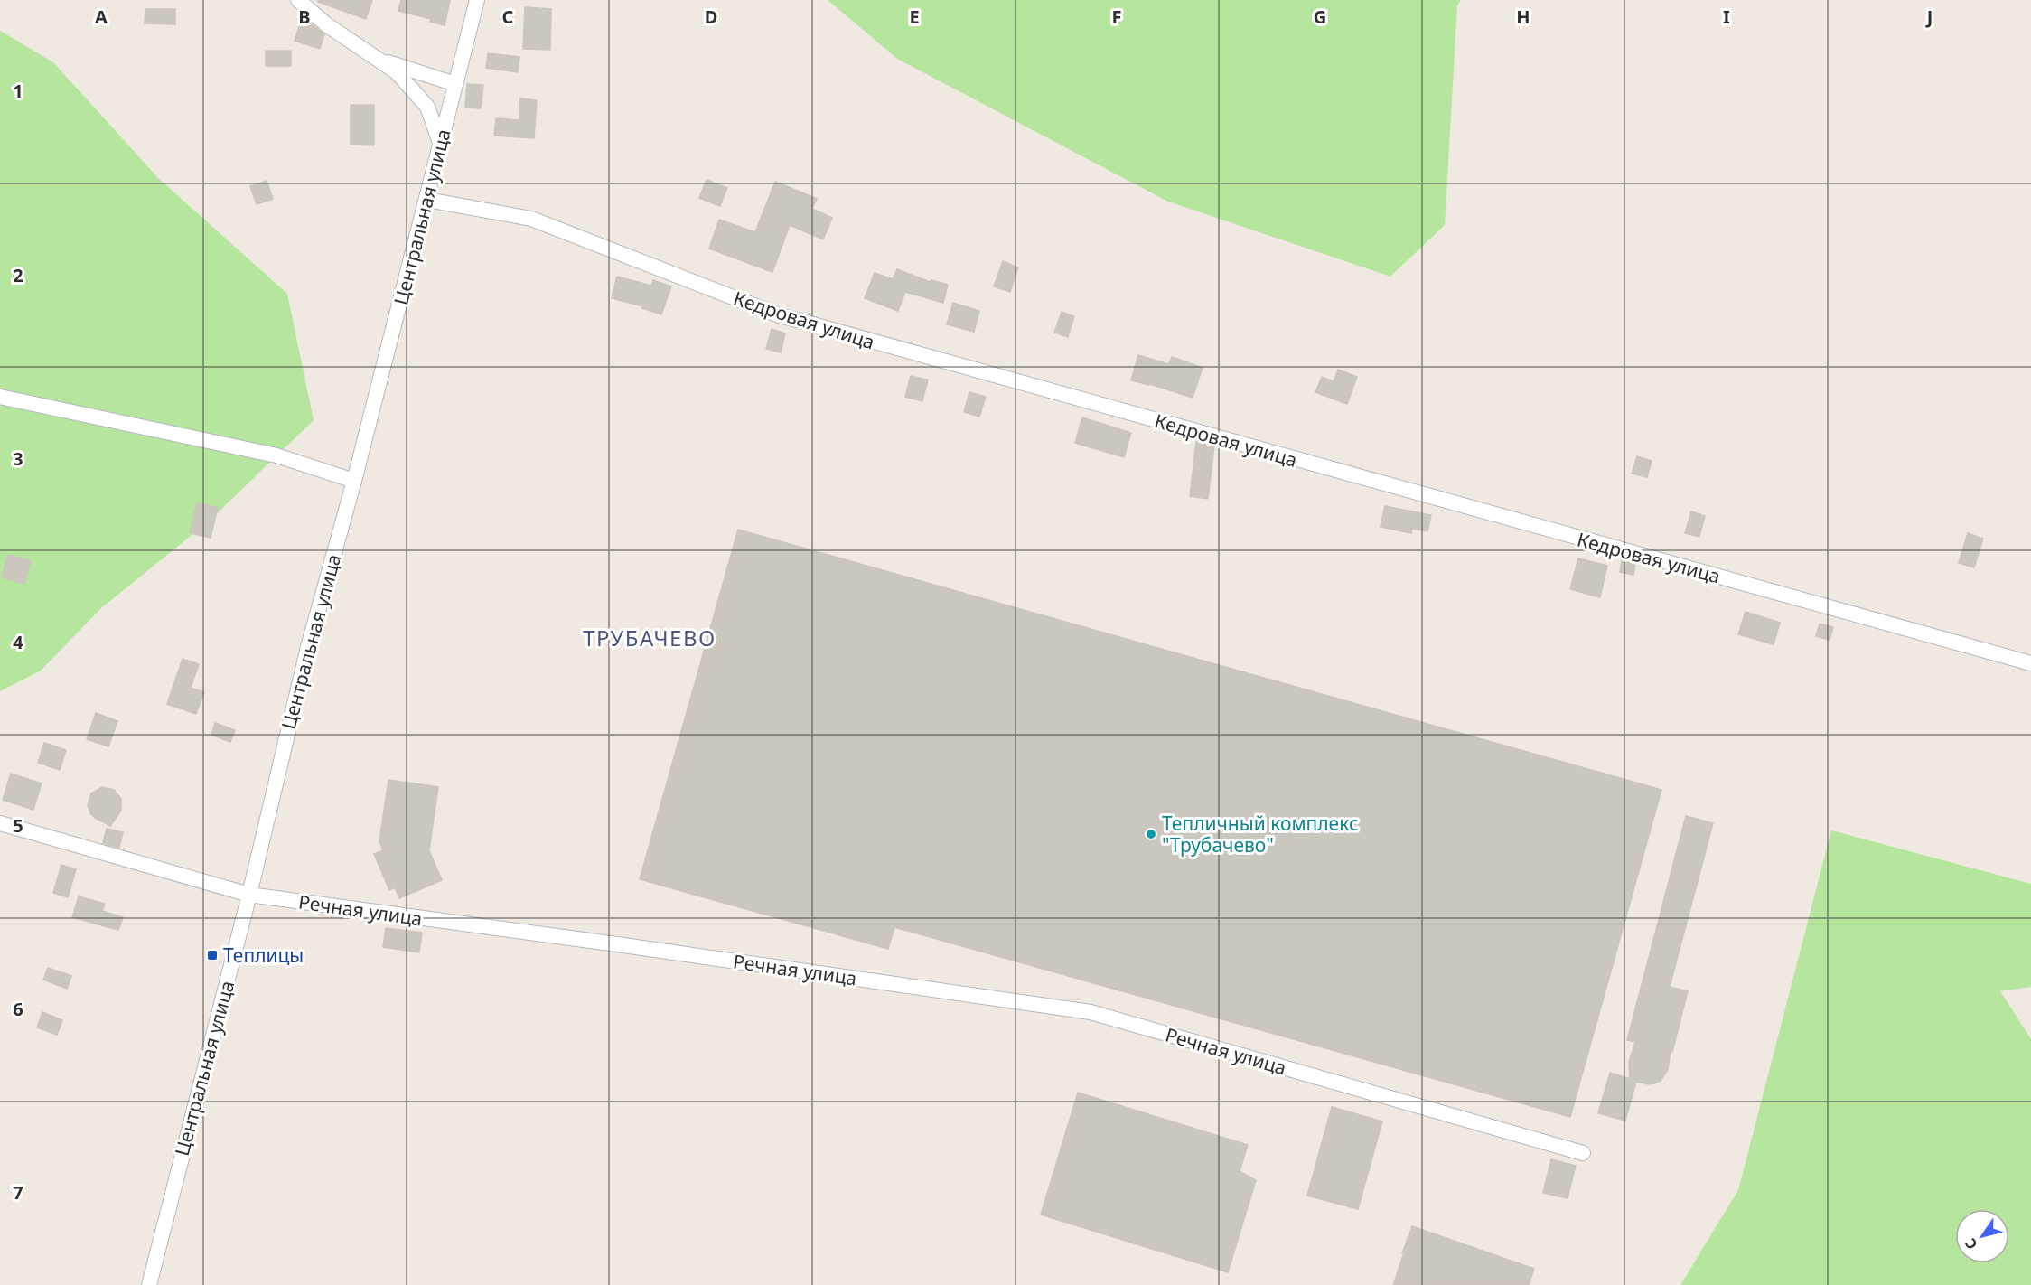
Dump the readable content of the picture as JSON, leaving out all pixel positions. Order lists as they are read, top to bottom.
{
  "streets": {
    "street": ["Центральная улица", "Кедровая улица", "Речная улица"]
  },
  "crossings": [
    ["Центральная улица", "Кедровая улица"],
    ["Центральная улица", "Речная улица"]
  ],
  "districts": ["ТРУБАЧЕВО"],
  "places": {
    "other": ["Тепличный комплекс \"Трубачево\""],
    "transit": ["Теплицы"]
  },
  "north": "bottom left",
  "grid": {
    "columns": [
      "A",
      "B",
      "C",
      "D",
      "E",
      "F",
      "G",
      "H",
      "I",
      "J"
    ],
    "rows": [
      "1",
      "2",
      "3",
      "4",
      "5",
      "6",
      "7"
    ]
  }
}
